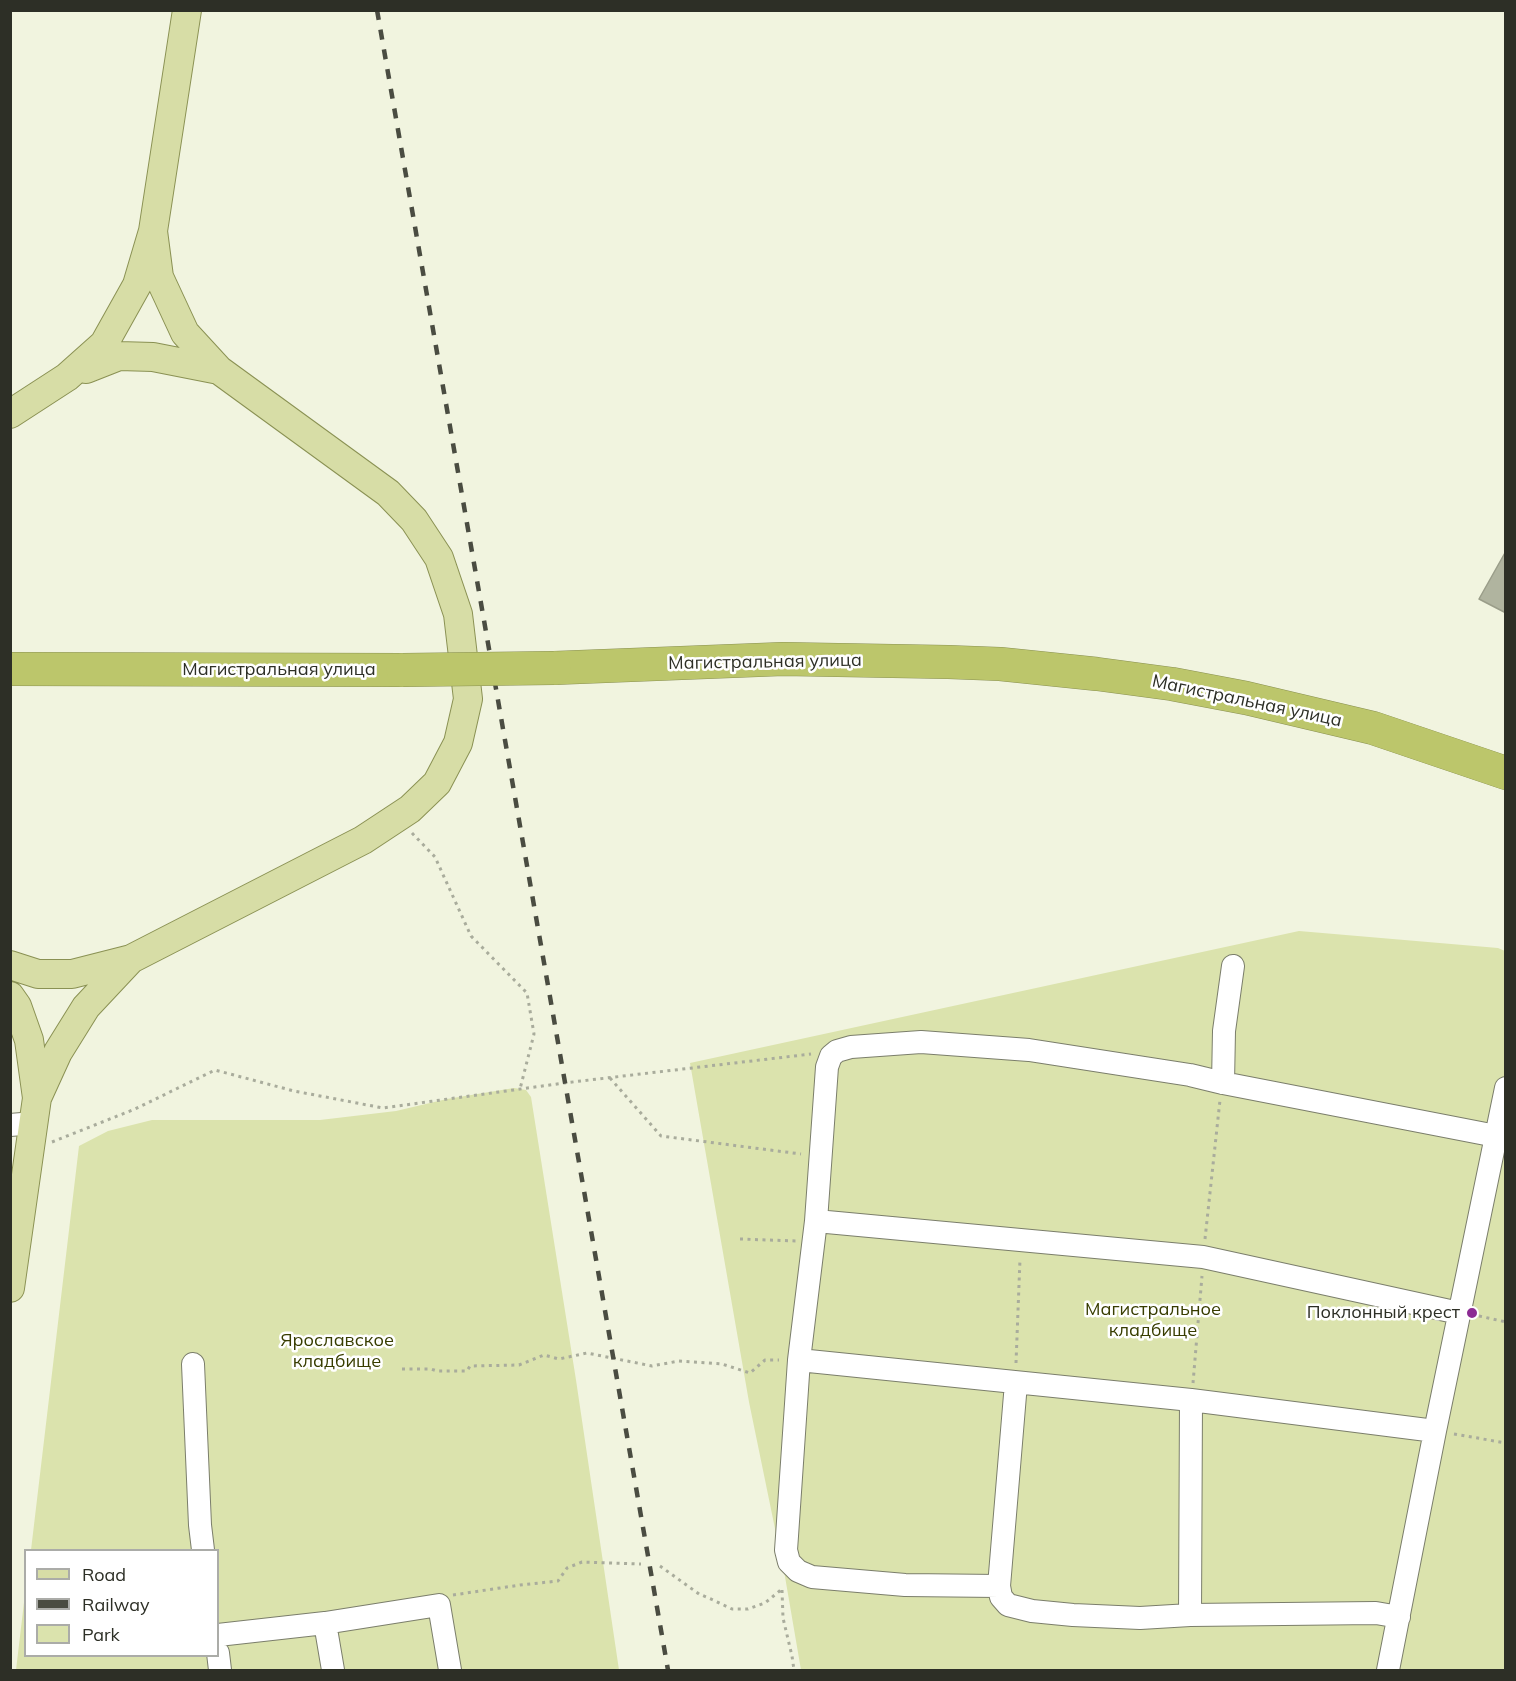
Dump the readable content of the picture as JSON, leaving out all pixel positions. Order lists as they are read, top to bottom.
{
  "streets": {
    "highway": ["Магистральная улица"]
  },
  "parks": ["Магистральное кладбище", "Ярославское кладбище"],
  "places": ["Поклонный крест"],
  "legend": ["Road", "Railway", "Park"]
}
